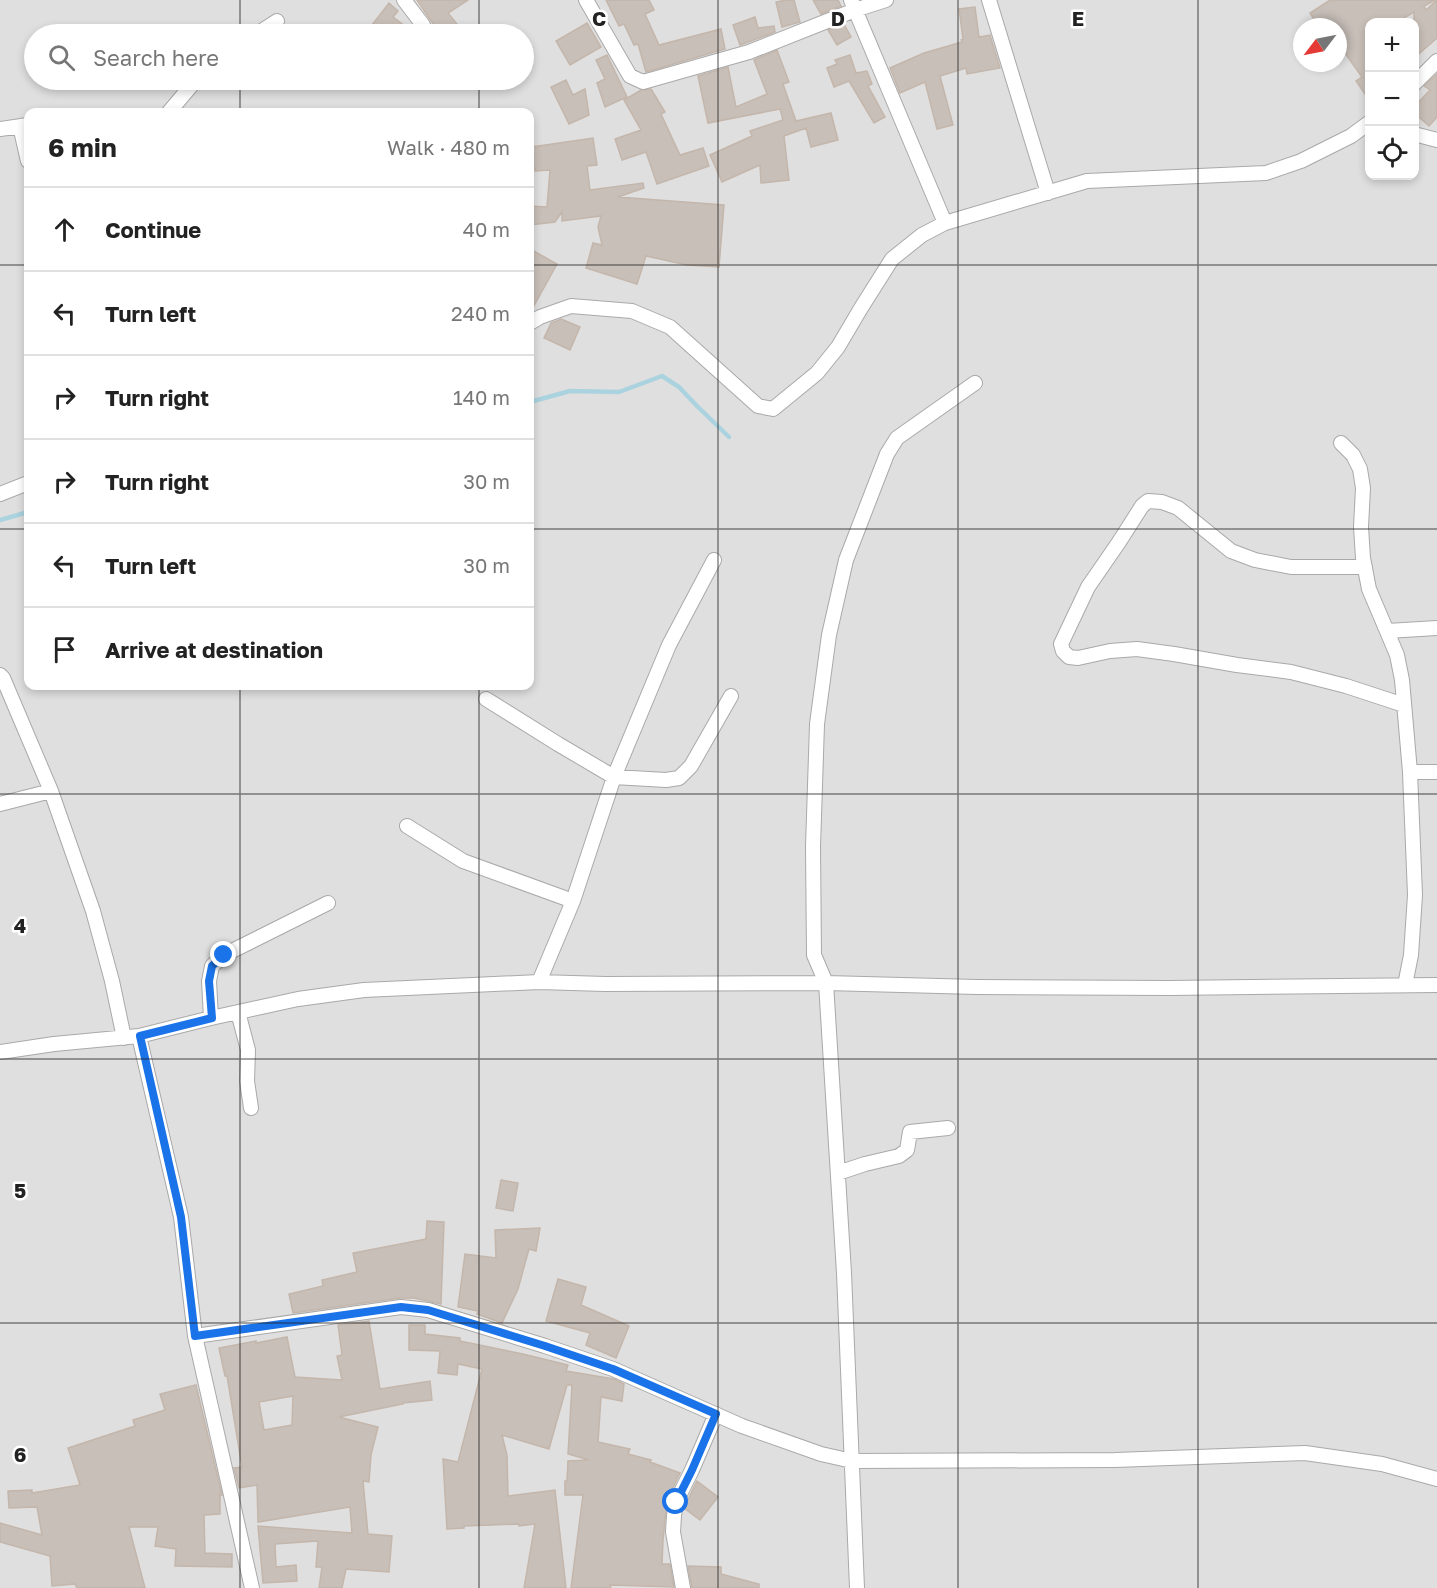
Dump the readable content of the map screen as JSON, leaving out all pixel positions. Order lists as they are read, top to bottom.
{
  "north": "bottom left",
  "page": {
    "map_buttons": ["+", "−"],
    "search": "Search here",
    "heading": ["6 min", "Walk · 480 m"],
    "list": [
      ["Continue", "40 m"],
      ["Turn left", "240 m"],
      ["Turn right", "140 m"],
      ["Turn right", "30 m"],
      ["Turn left", "30 m"],
      "Arrive at destination"
    ]
  },
  "grid": {
    "columns": ["C", "D", "E"],
    "rows": ["4", "5", "6"]
  }
}
